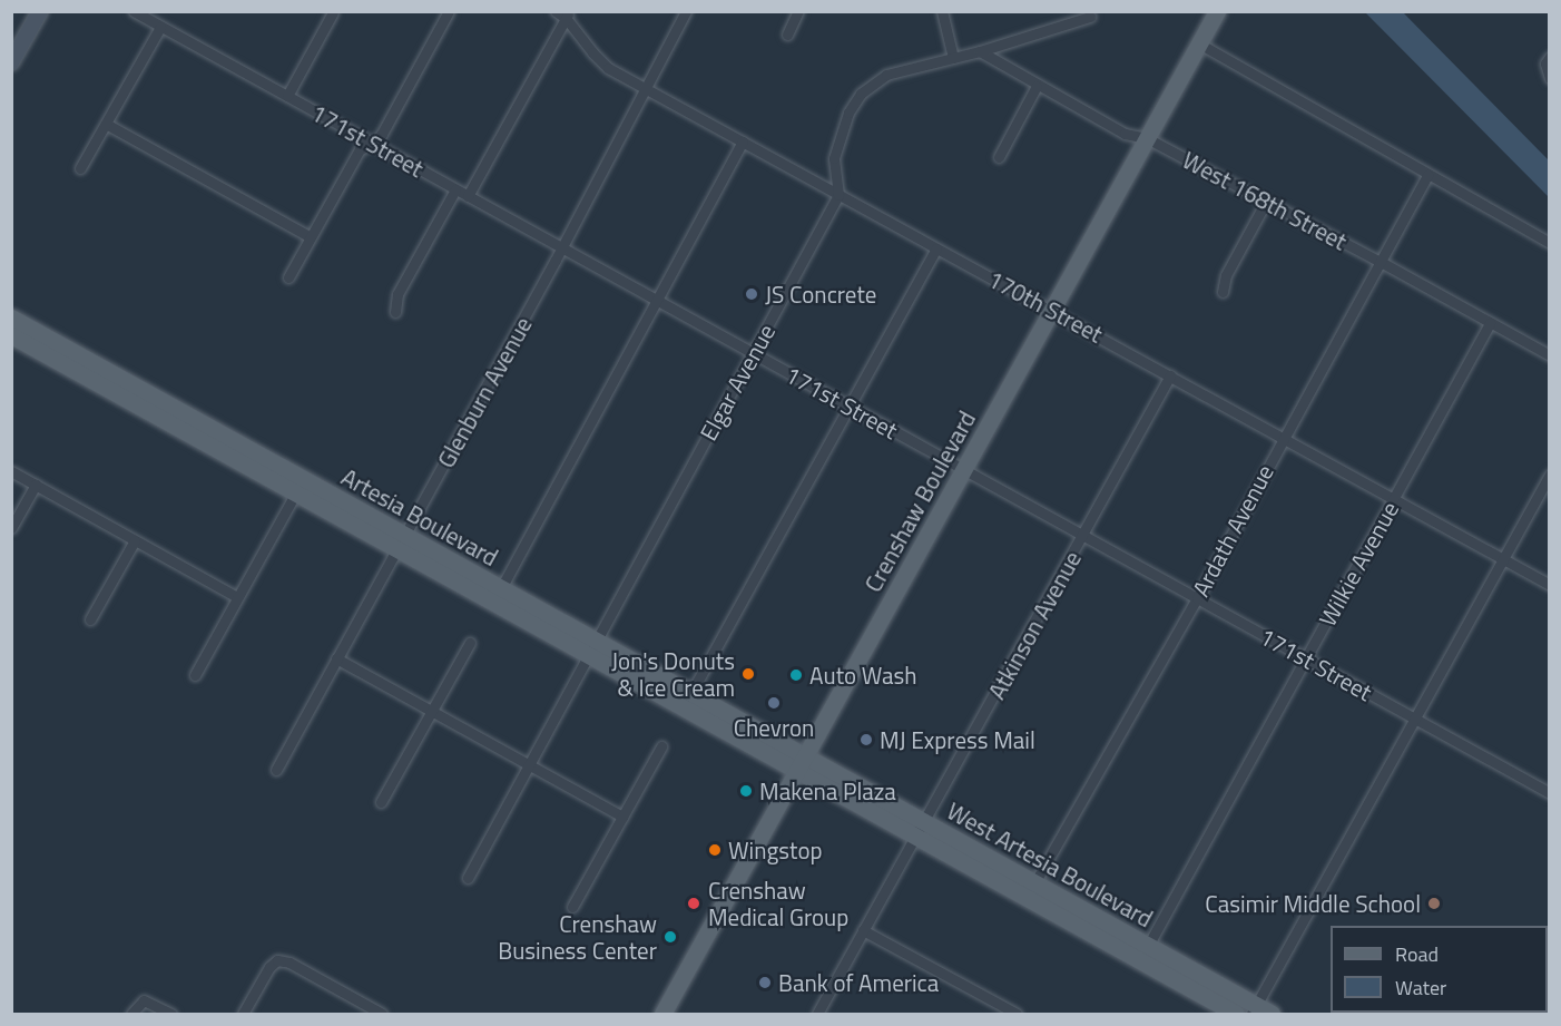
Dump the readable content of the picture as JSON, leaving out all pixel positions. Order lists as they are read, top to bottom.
{
  "streets": {
    "main road": ["Crenshaw Boulevard", "Artesia Boulevard", "West Artesia Boulevard"],
    "street": [
      "171st Street",
      "West 168th Street",
      "170th Street",
      "Elgar Avenue",
      "Glenburn Avenue",
      "Ardath Avenue",
      "Wilkie Avenue",
      "Atkinson Avenue"
    ]
  },
  "crossings": [
    ["171st Street", "Elgar Avenue"],
    ["171st Street", "Glenburn Avenue"],
    ["171st Street", "Crenshaw Boulevard"],
    ["171st Street", "Ardath Avenue"],
    ["171st Street", "Wilkie Avenue"],
    ["171st Street", "Atkinson Avenue"],
    ["West 168th Street", "Crenshaw Boulevard"],
    ["West 168th Street", "Ardath Avenue"],
    ["West 168th Street", "Wilkie Avenue"],
    ["170th Street", "Elgar Avenue"],
    ["170th Street", "Glenburn Avenue"],
    ["170th Street", "Crenshaw Boulevard"],
    ["170th Street", "Ardath Avenue"],
    ["170th Street", "Wilkie Avenue"],
    ["170th Street", "Atkinson Avenue"],
    ["Elgar Avenue", "Artesia Boulevard"],
    ["Glenburn Avenue", "Artesia Boulevard"],
    ["Crenshaw Boulevard", "Artesia Boulevard"],
    ["Crenshaw Boulevard", "West Artesia Boulevard"],
    ["Artesia Boulevard", "West Artesia Boulevard"],
    ["Ardath Avenue", "West Artesia Boulevard"],
    ["Wilkie Avenue", "West Artesia Boulevard"],
    ["Atkinson Avenue", "West Artesia Boulevard"]
  ],
  "places": [
    "JS Concrete",
    "Jon's Donuts & Ice Cream",
    "Auto Wash",
    "Chevron",
    "MJ Express Mail",
    "Makena Plaza",
    "Wingstop",
    "Crenshaw Medical Group",
    "Casimir Middle School",
    "Crenshaw Business Center",
    "Bank of America"
  ],
  "legend": ["Road", "Water"]
}
